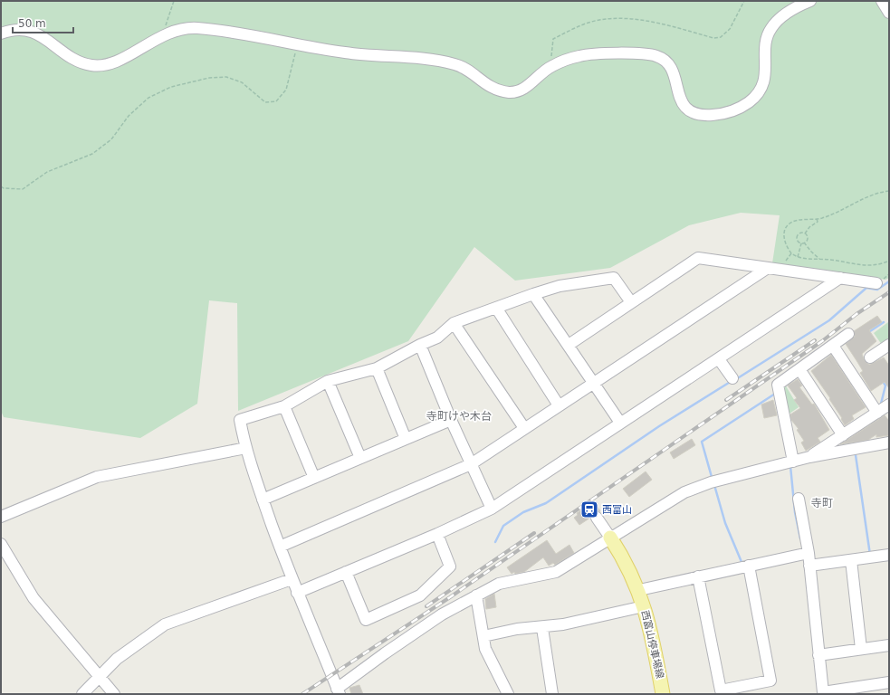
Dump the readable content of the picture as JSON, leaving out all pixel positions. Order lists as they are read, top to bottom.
{
  "streets": {
    "main road": ["西富山停車場線"]
  },
  "districts": ["寺町けや木台", "寺町"],
  "places": {
    "station": ["西富山"]
  },
  "scale_bar": "50 m"
}
